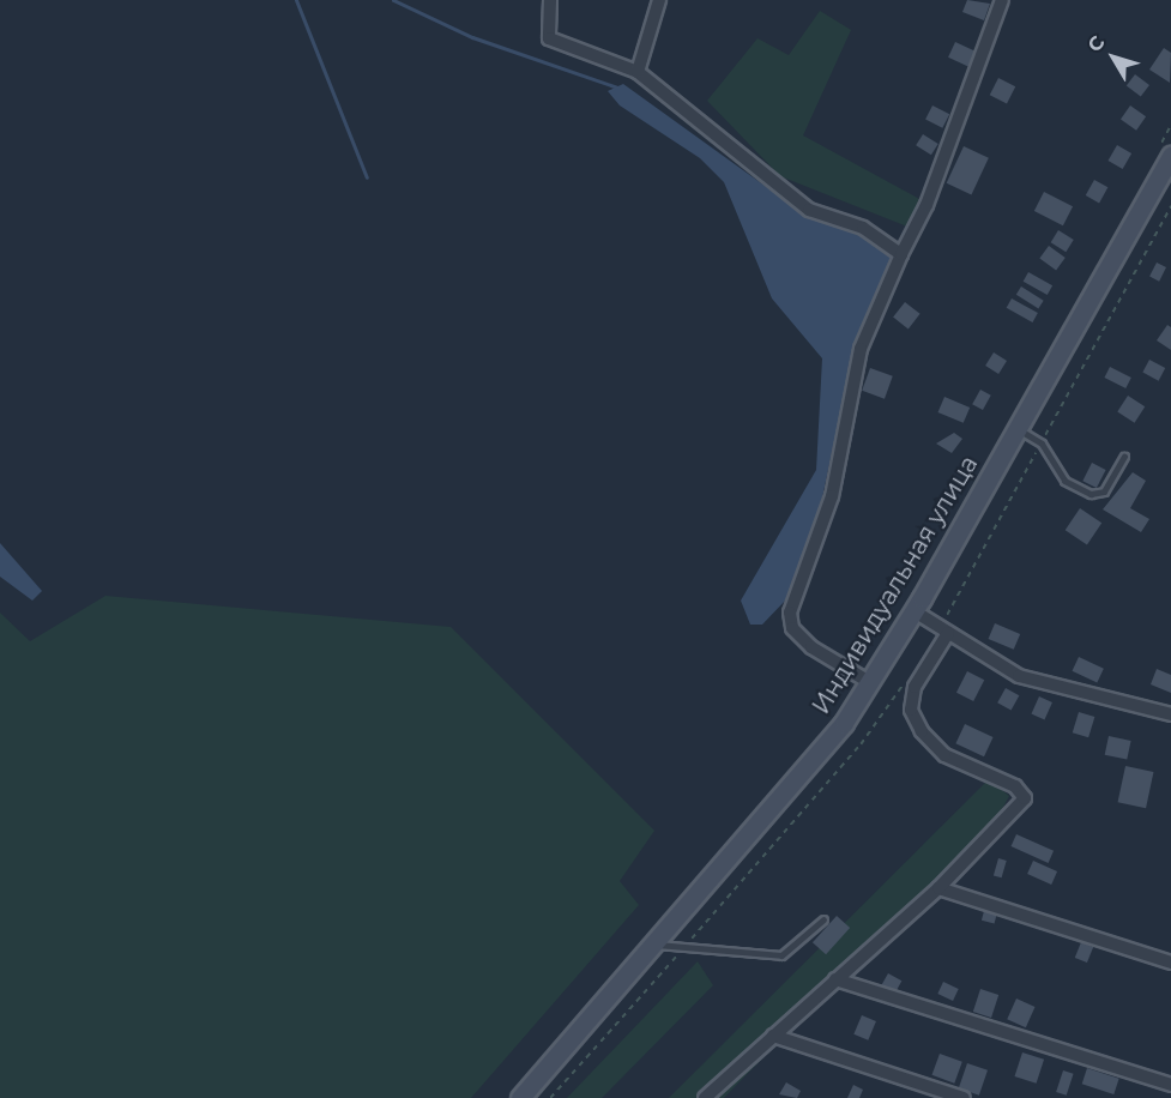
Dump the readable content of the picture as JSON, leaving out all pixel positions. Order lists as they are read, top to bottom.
{
  "streets": {
    "main road": ["Индивидуальная улица"]
  },
  "north": "top left"
}
